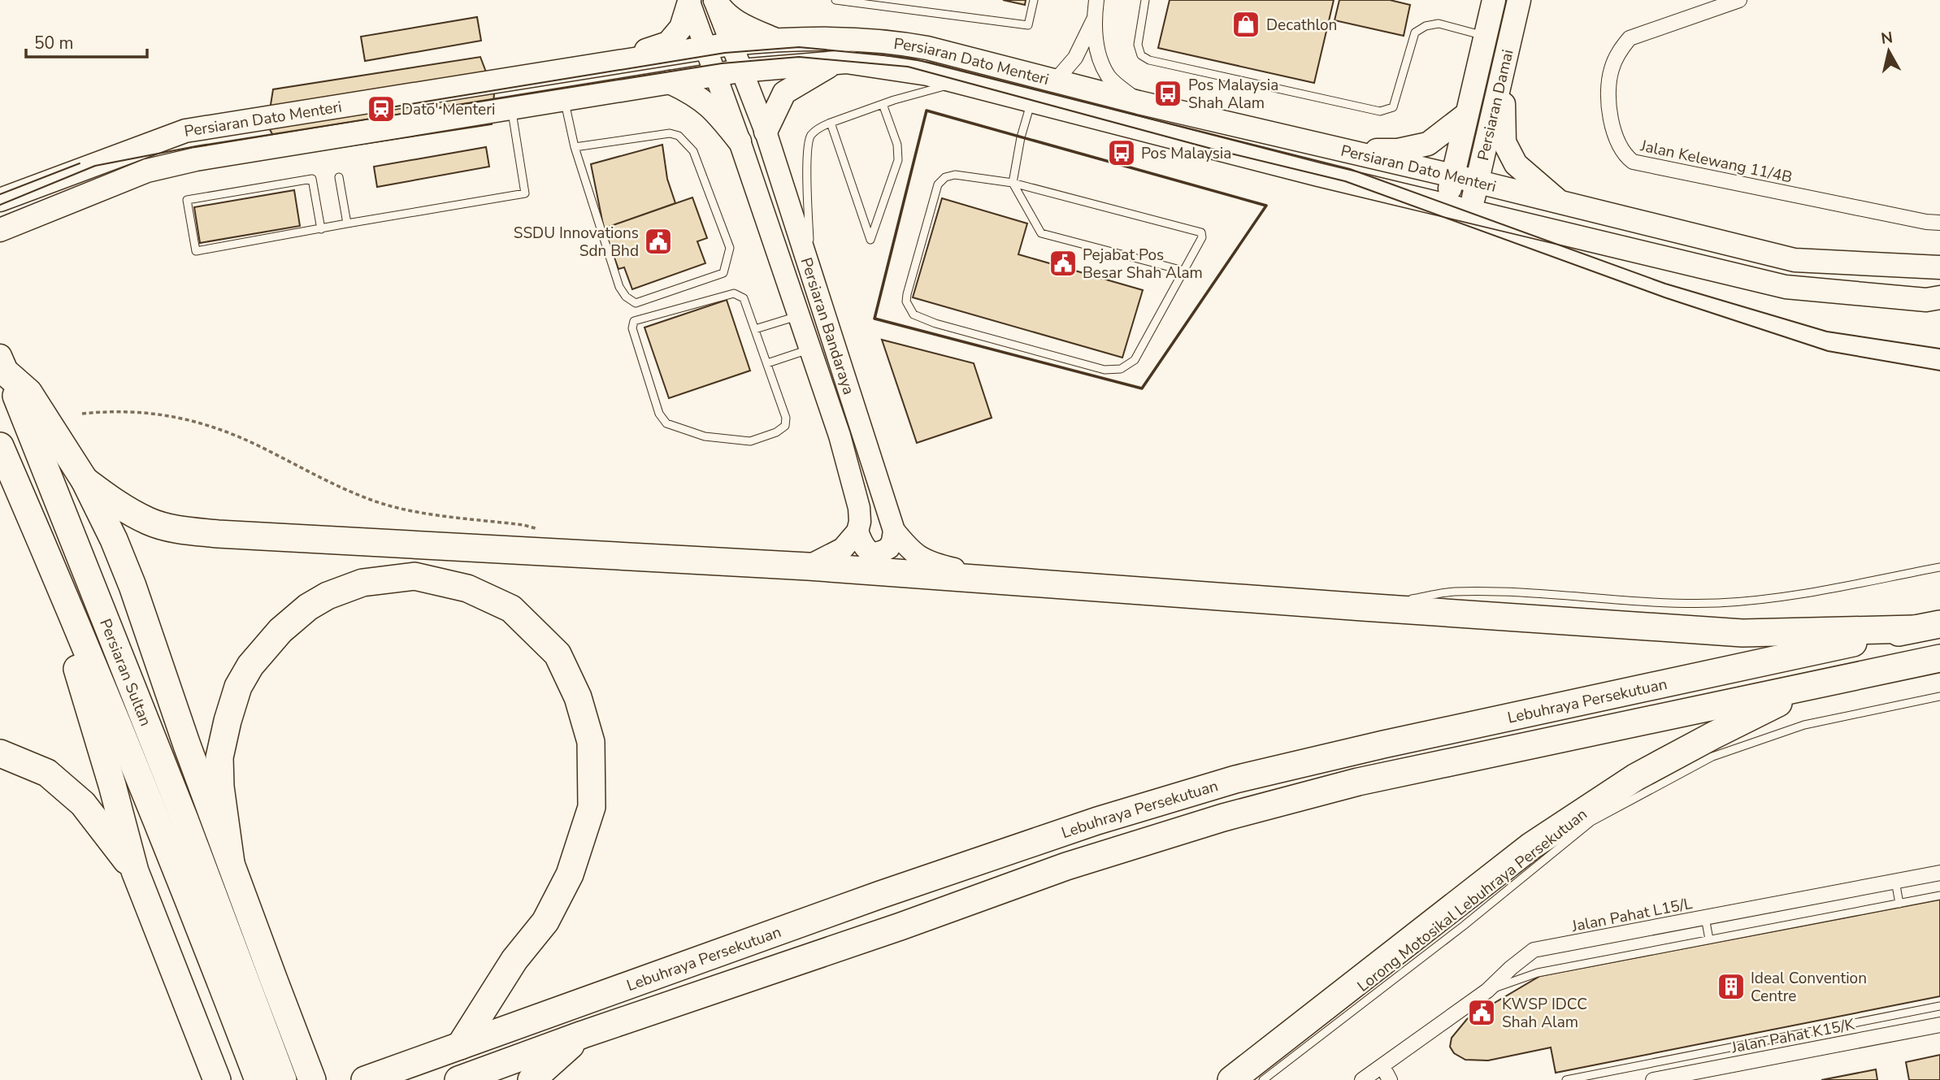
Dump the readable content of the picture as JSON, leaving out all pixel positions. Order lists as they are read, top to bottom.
{
  "streets": {
    "highway": ["Persiaran Sultan", "Lebuhraya Persekutuan"],
    "main road": ["Persiaran Dato Menteri", "Persiaran Damai", "Persiaran Bandaraya"],
    "street": ["Jalan Kelewang 11/4B", "Jalan Pahat L15/L", "Jalan Pahat K15/K"],
    "lane": ["Lorong Motosikal Lebuhraya Persekutuan"]
  },
  "crossings": [
    ["Persiaran Dato Menteri", "Persiaran Damai"],
    ["Persiaran Dato Menteri", "Persiaran Bandaraya"]
  ],
  "places": {
    "shop": ["Decathlon"],
    "bus stop": ["Pos Malaysia Shah Alam", "Pos Malaysia"],
    "station": ["Dato' Menteri"],
    "public building": ["SSDU Innovations Sdn Bhd", "Pejabat Pos Besar Shah Alam", "KWSP IDCC Shah Alam"],
    "building": ["Ideal Convention Centre"]
  },
  "scale_bar": "50 m",
  "north": "top"
}
